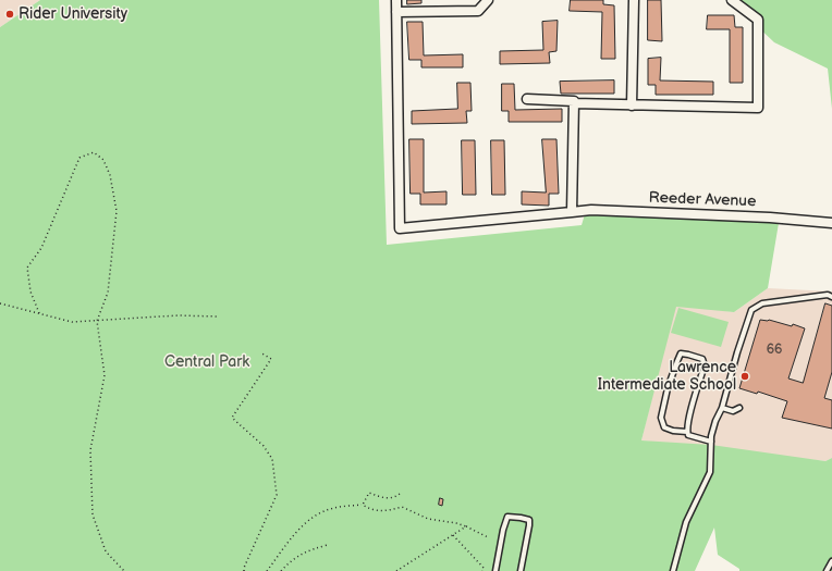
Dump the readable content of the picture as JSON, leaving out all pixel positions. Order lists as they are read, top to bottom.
{
  "streets": {
    "street": ["Reeder Avenue"]
  },
  "parks": ["Central Park"],
  "places": ["Rider University", "Lawrence Intermediate School"],
  "house_numbers": ["66"]
}
